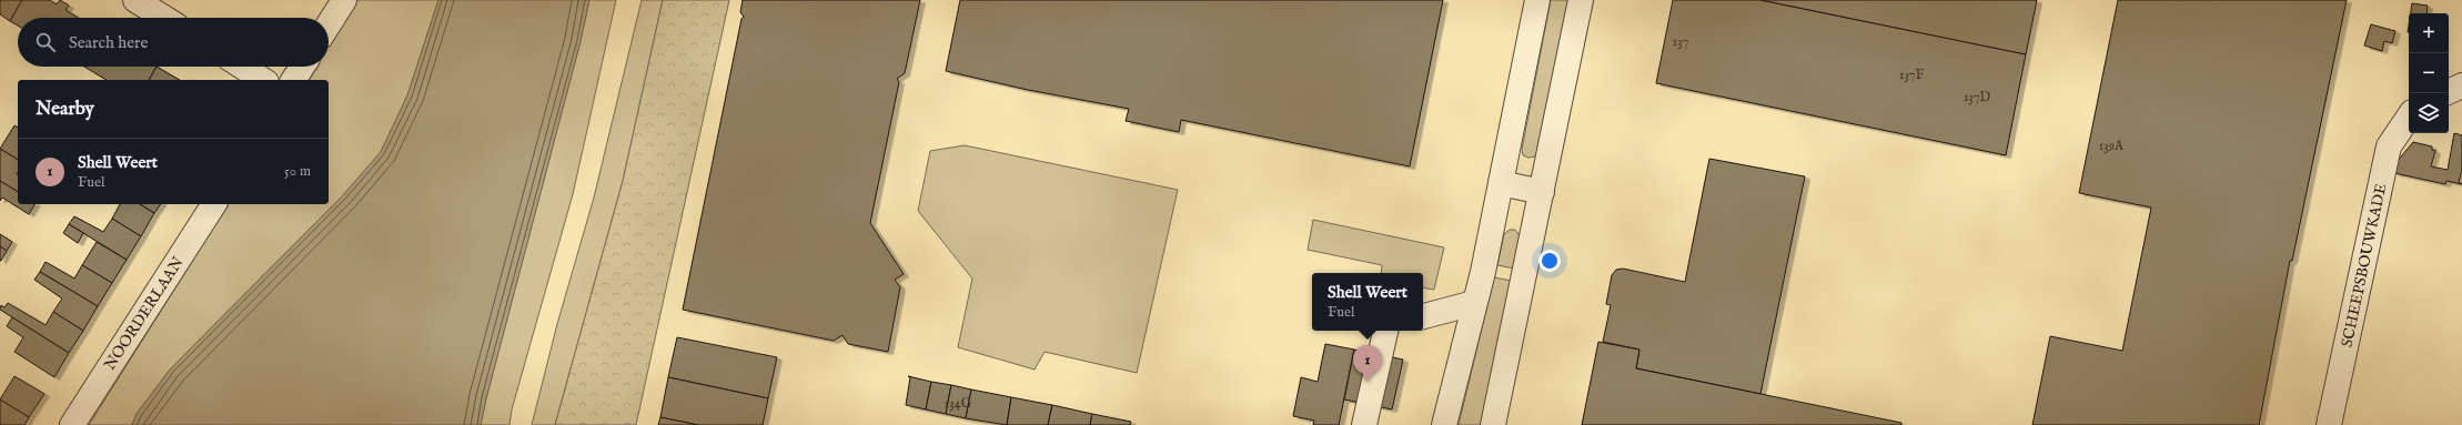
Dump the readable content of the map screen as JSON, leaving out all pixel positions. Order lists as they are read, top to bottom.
{
  "streets": {
    "street": ["SCHEEPSBOUWKADE", "NOORDERLAAN"]
  },
  "house_numbers": [
    "137",
    "137F",
    "137D",
    "139A",
    "134G"
  ],
  "page": {
    "map_buttons": ["+", "−"],
    "search": "Search here",
    "heading": "Nearby",
    "list": [
      {
        "mark": "1",
        "name": "Shell Weert",
        "note": "Fuel",
        "value": "50 m"
      }
    ],
    "popup": ["Shell Weert", "Fuel"],
    "pins": "1"
  }
}
